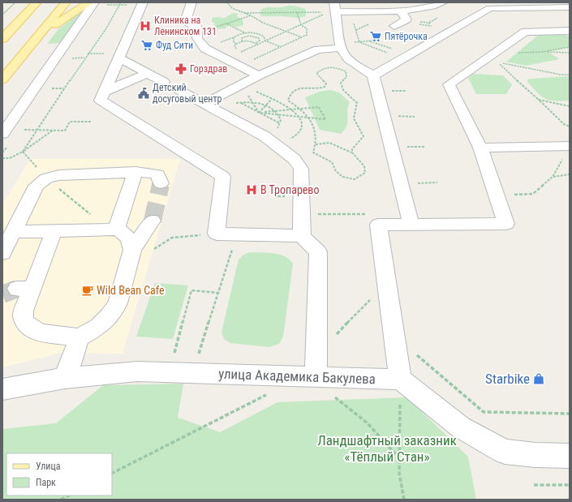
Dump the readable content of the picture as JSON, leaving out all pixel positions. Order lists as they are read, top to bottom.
{
  "streets": {
    "street": ["улица Академика Бакулева"]
  },
  "parks": ["Ландшафтный заказник «Тёплый Стан»"],
  "places": {
    "hospital": ["Клиника на Ленинском 131", "В Тропарево"],
    "supermarket": ["Пятёрочка", "Фуд Сити"],
    "pharmacy": ["Горздрав"],
    "public building": ["Детский досуговый центр"],
    "cafe": ["Wild Bean Cafe"],
    "shop": ["Starbike"]
  },
  "legend": ["Улица", "Парк"]
}
